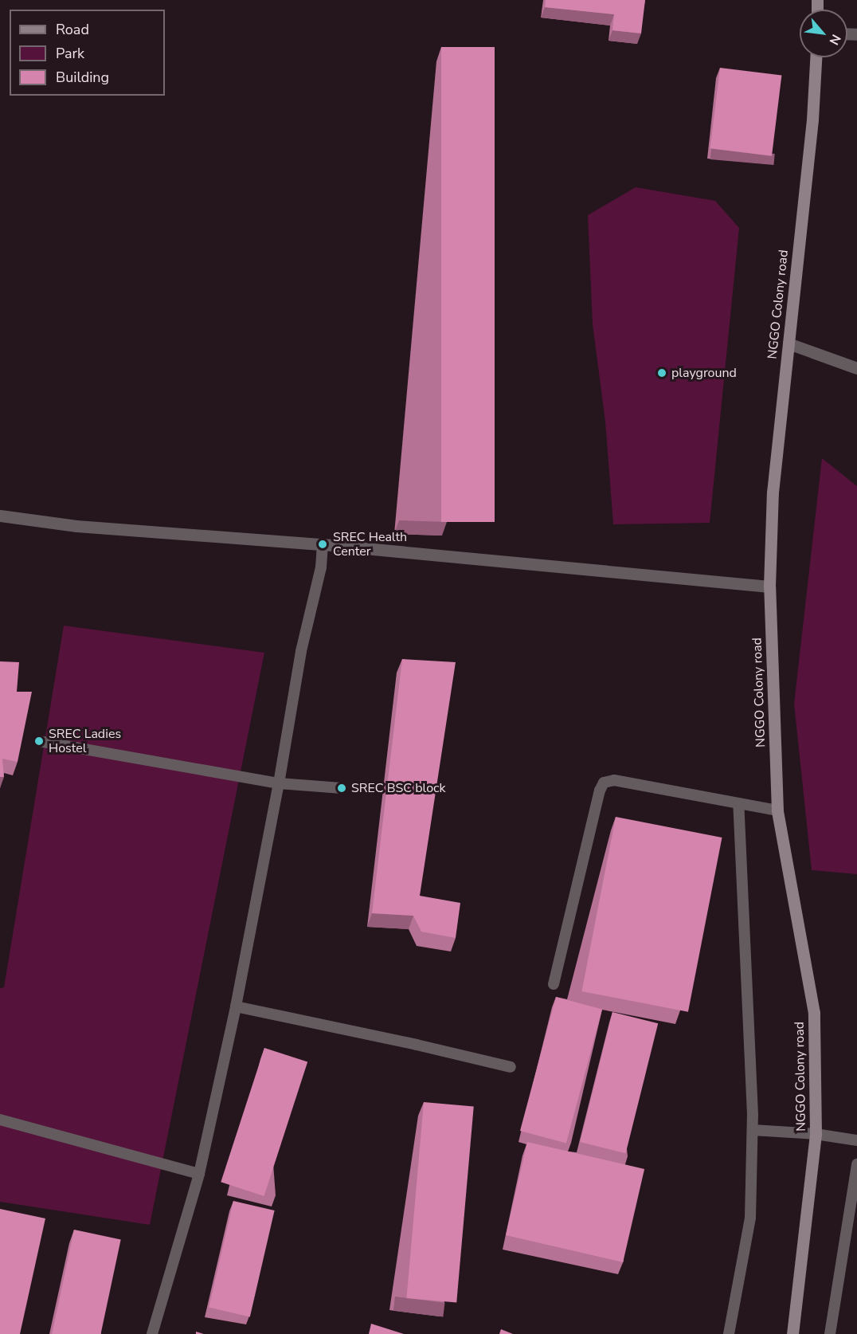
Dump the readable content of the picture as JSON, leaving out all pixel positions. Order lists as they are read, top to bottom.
{
  "streets": {
    "street": ["NGGO Colony road"]
  },
  "places": [
    "playground",
    "SREC Health Center",
    "SREC Ladies Hostel",
    "SREC BSC block"
  ],
  "legend": ["Road", "Park", "Building"],
  "north": "bottom right"
}
